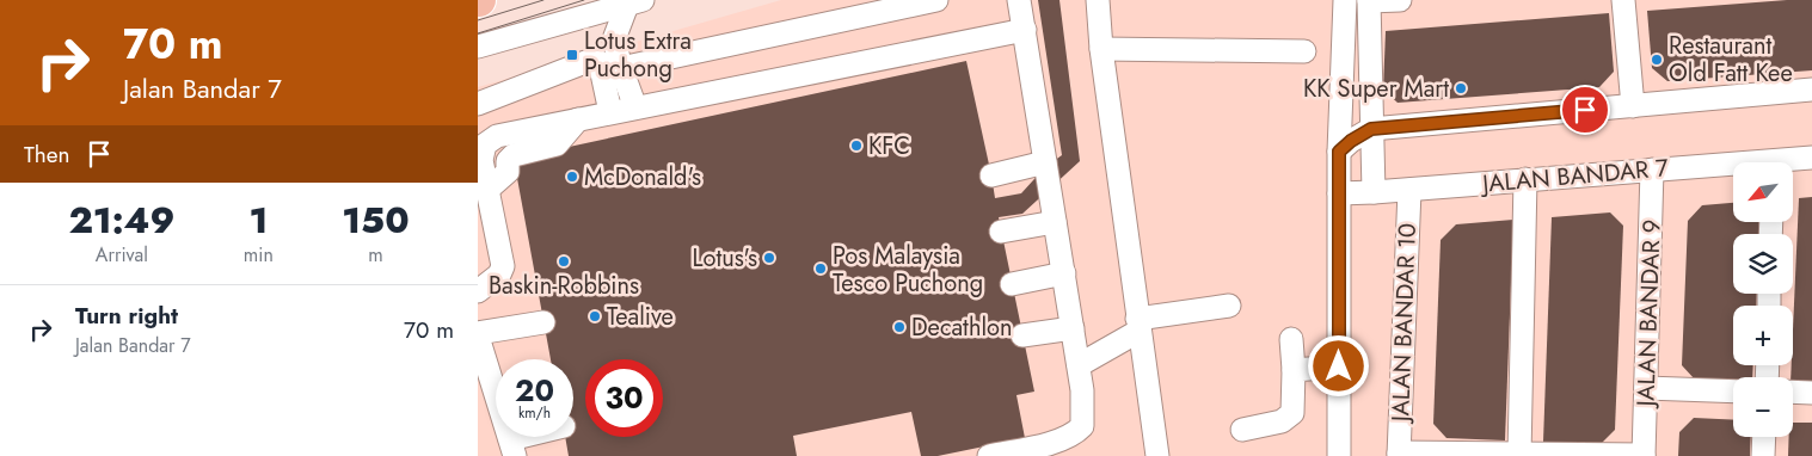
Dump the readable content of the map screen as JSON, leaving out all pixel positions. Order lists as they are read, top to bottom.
{
  "streets": {
    "street": ["JALAN BANDAR 7", "JALAN BANDAR 9", "JALAN BANDAR 10"]
  },
  "crossings": [
    ["JALAN BANDAR 7", "JALAN BANDAR 9"],
    ["JALAN BANDAR 7", "JALAN BANDAR 10"]
  ],
  "places": {
    "transit": ["Lotus Extra Puchong"],
    "other": [
      "Restaurant Old Fatt Kee",
      "KK Super Mart",
      "KFC",
      "McDonald's",
      "Lotus's",
      "Baskin-Robbins",
      "Pos Malaysia Tesco Puchong",
      "Tealive",
      "Decathlon"
    ]
  },
  "north": "bottom left",
  "page": {
    "turn": ["70 m", "Jalan Bandar 7"],
    "then": "Then",
    "map_buttons": ["+", "−"],
    "eta": [
      "21:49",
      "Arrival",
      "1",
      "min",
      "150",
      "m"
    ],
    "list": [
      {
        "name": "Turn right",
        "note": "Jalan Bandar 7",
        "value": "70 m"
      }
    ],
    "speed": "20 km/h",
    "limit": "30"
  }
}
